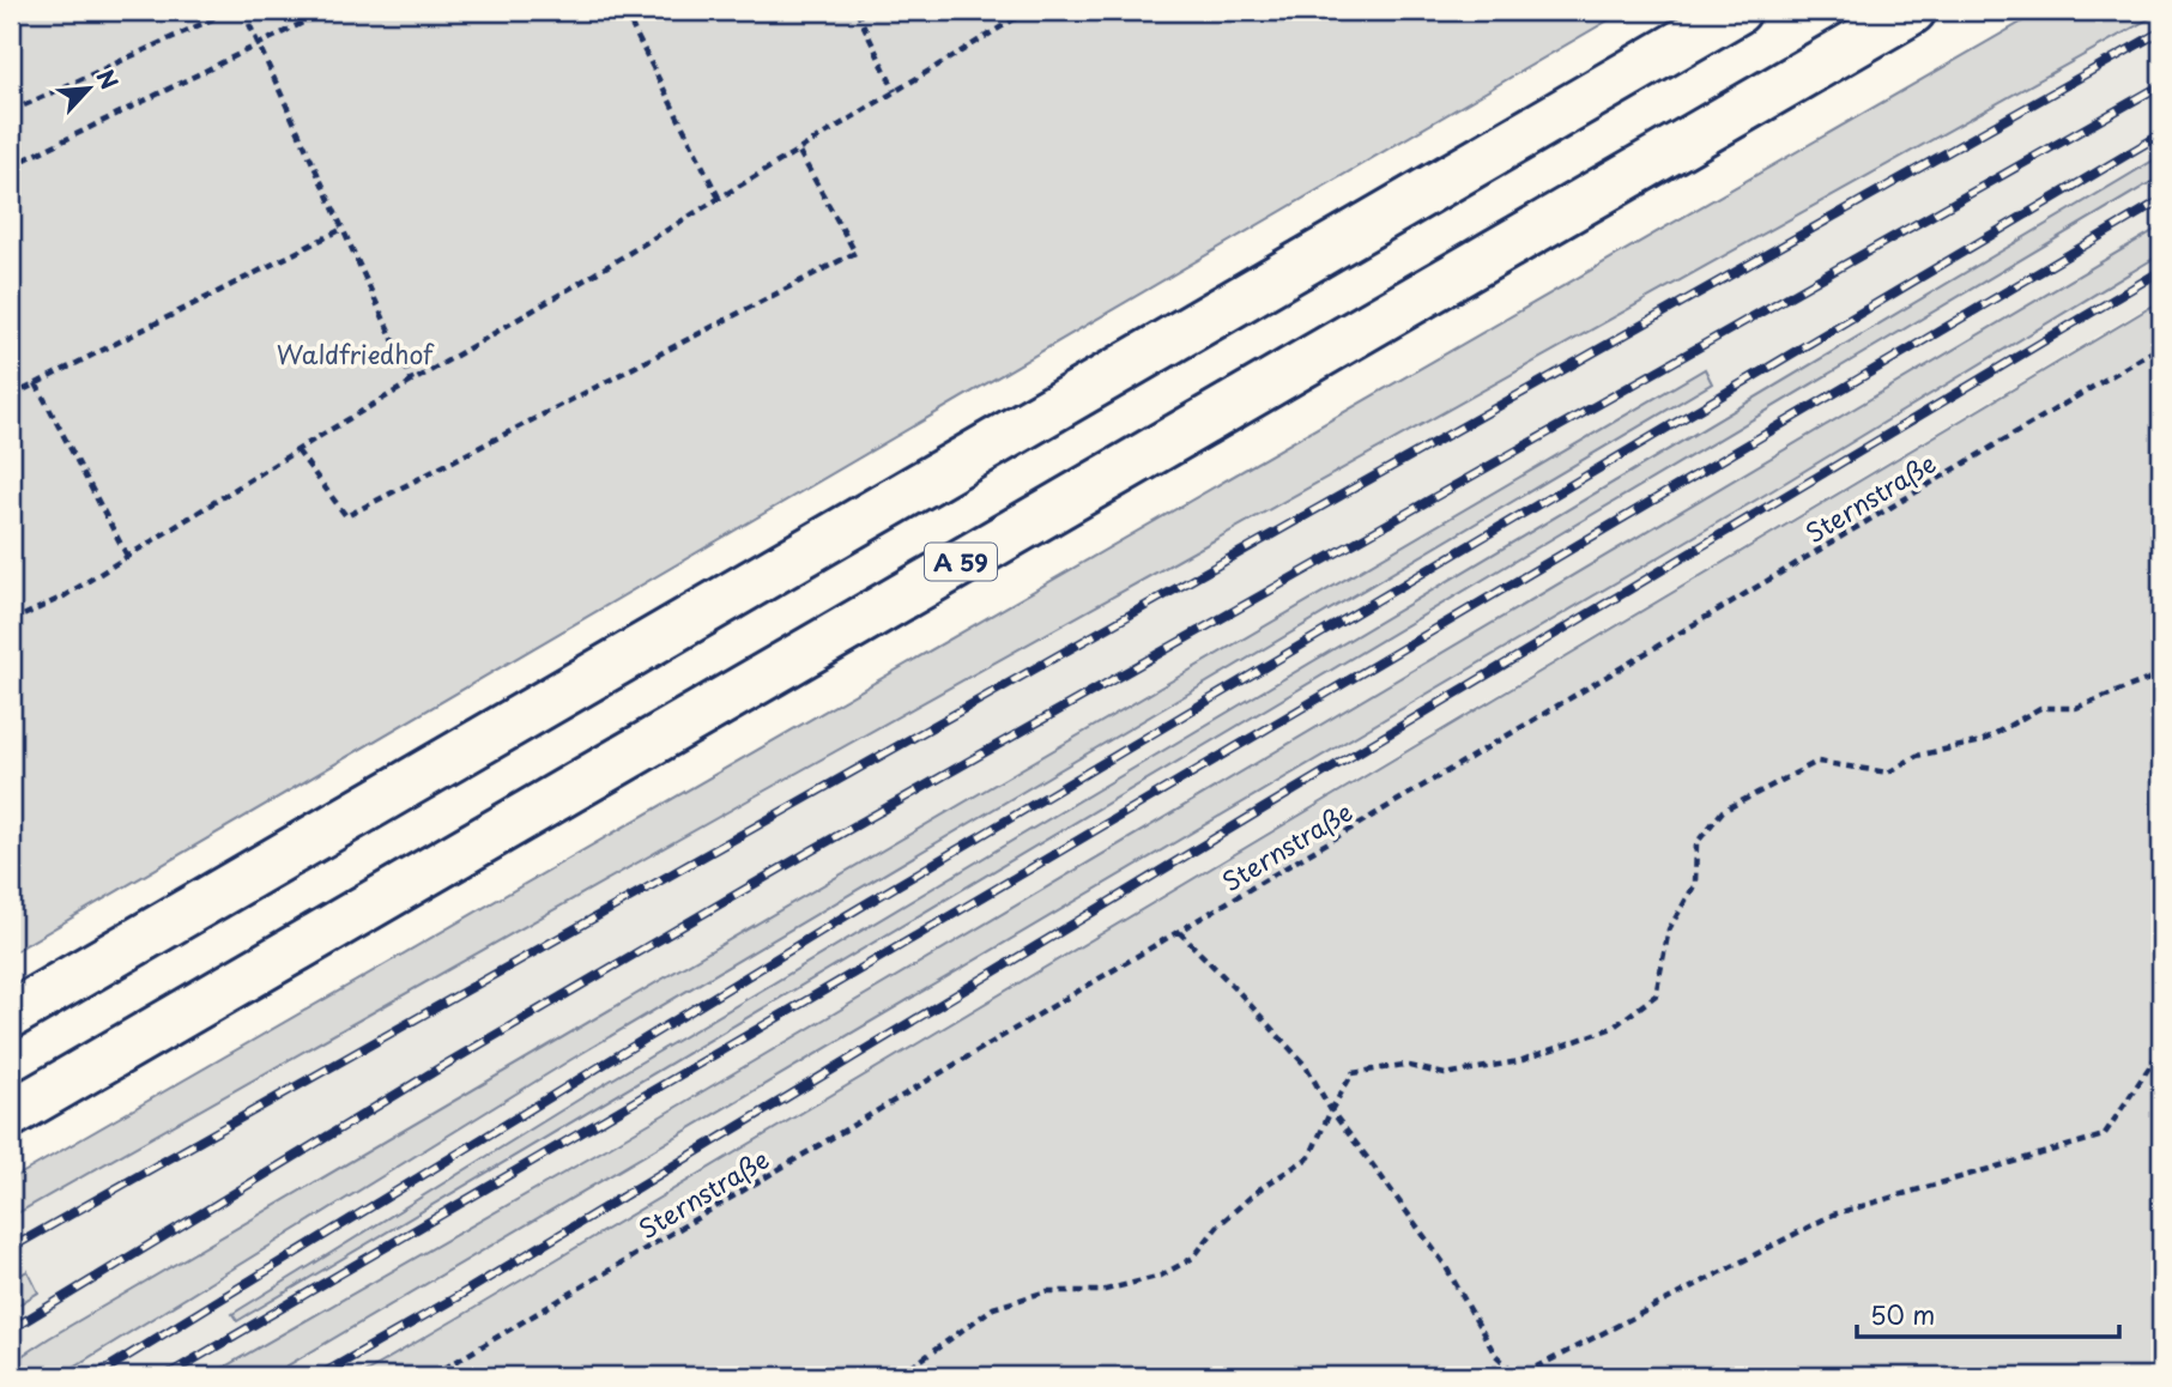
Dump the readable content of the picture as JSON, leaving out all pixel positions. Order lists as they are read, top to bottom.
{
  "streets": {
    "highway": ["A 59"],
    "path": ["Sternstraße"]
  },
  "parks": ["Waldfriedhof"],
  "scale_bar": "50 m",
  "north": "top right"
}
